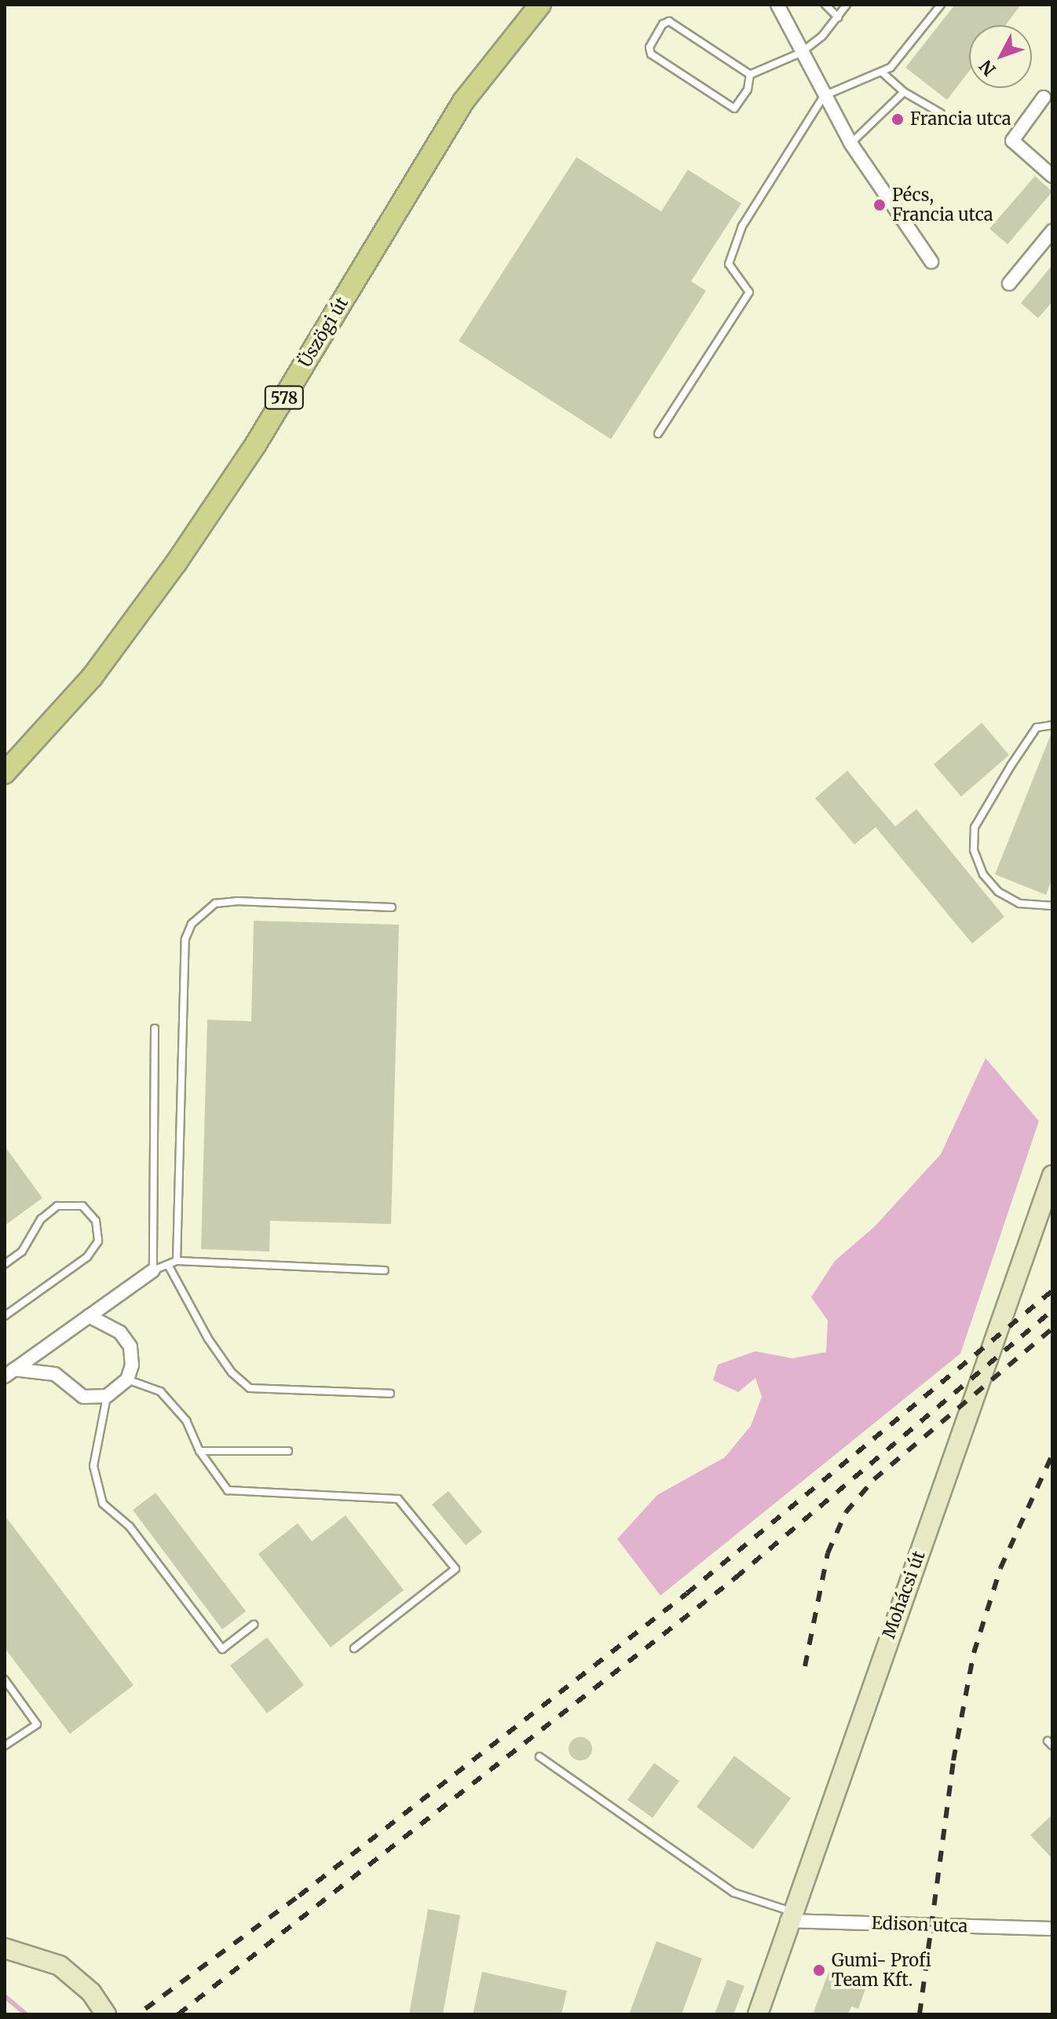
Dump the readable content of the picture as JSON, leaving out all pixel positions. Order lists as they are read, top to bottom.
{
  "streets": {
    "main road": ["Üszögi út", "578", "Mohácsi út"],
    "street": ["Edison utca"]
  },
  "crossings": [
    ["Mohácsi út", "Edison utca"]
  ],
  "places": ["Francia utca", "Pécs, Francia utca", "Gumi- Profi Team Kft."],
  "north": "bottom left"
}
